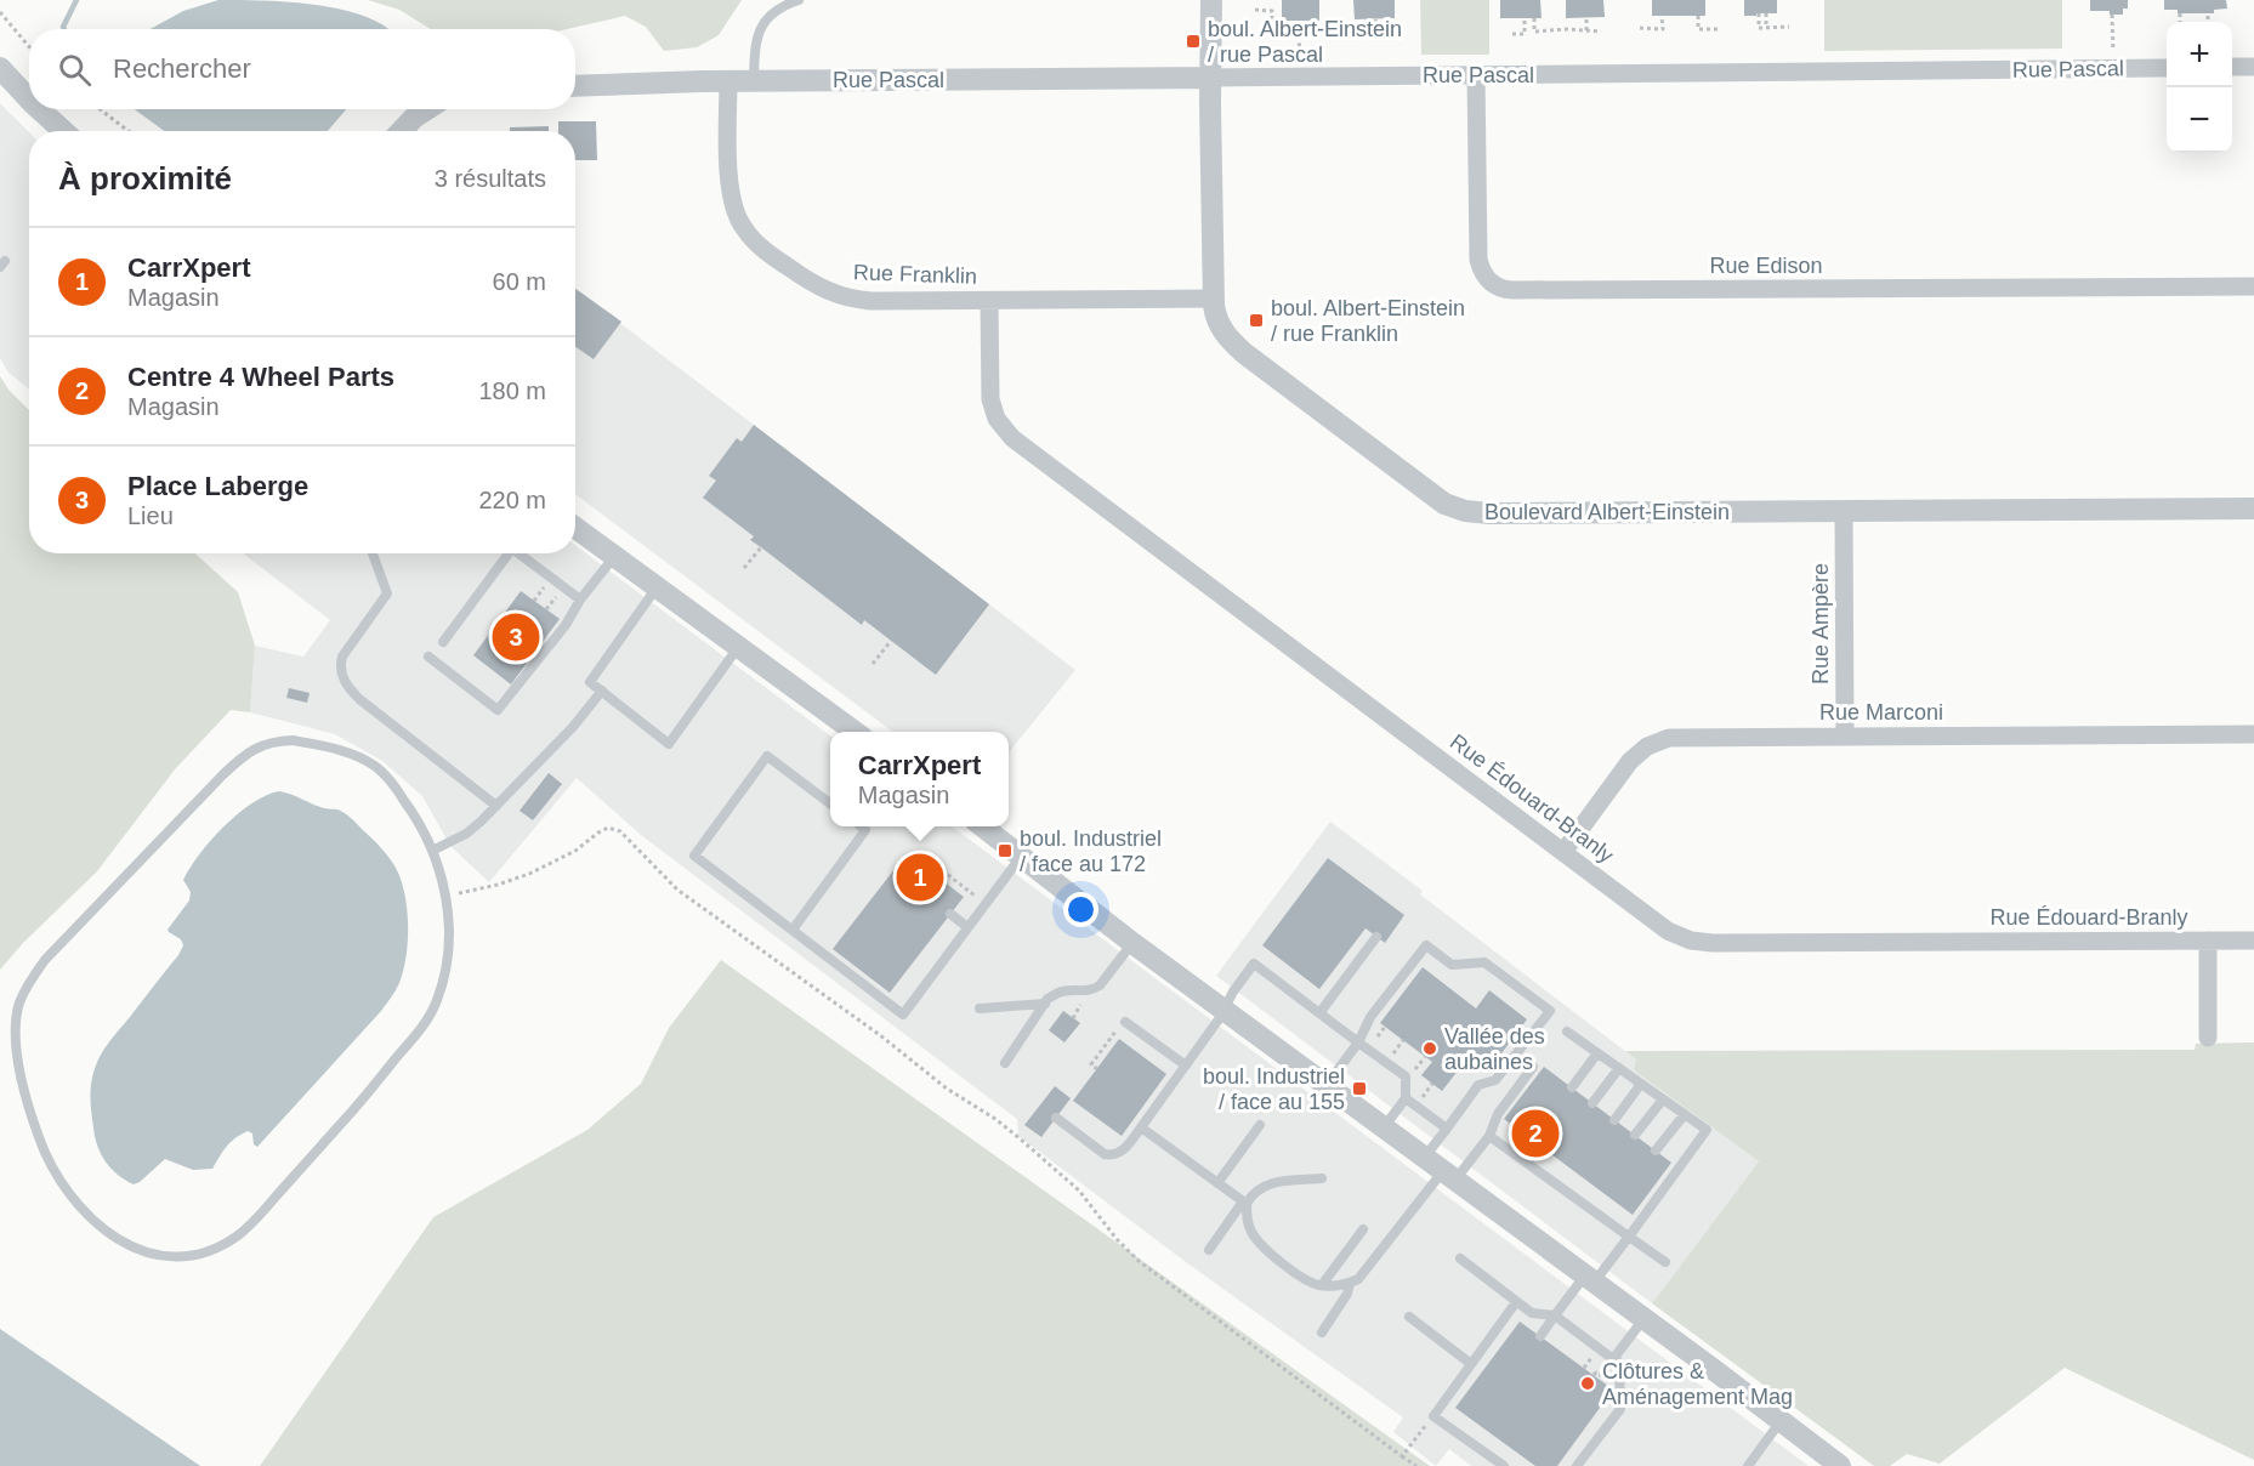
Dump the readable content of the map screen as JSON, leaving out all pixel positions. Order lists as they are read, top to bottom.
{
  "streets": {
    "street": [
      "Rue Pascal",
      "Rue Edison",
      "Rue Franklin",
      "Boulevard Albert-Einstein",
      "Rue Ampère",
      "Rue Marconi",
      "Rue Édouard-Branly"
    ]
  },
  "crossings": [
    ["Rue Pascal", "Rue Edison"],
    ["Rue Pascal", "Rue Franklin"],
    ["Rue Pascal", "Boulevard Albert-Einstein"],
    ["Rue Franklin", "Boulevard Albert-Einstein"],
    ["Rue Franklin", "Rue Édouard-Branly"],
    ["Boulevard Albert-Einstein", "Rue Ampère"],
    ["Rue Ampère", "Rue Marconi"],
    ["Rue Marconi", "Rue Édouard-Branly"]
  ],
  "places": {
    "transit": [
      "boul. Albert-Einstein / rue Pascal",
      "boul. Albert-Einstein / rue Franklin",
      "boul. Industriel / face au 172",
      "boul. Industriel / face au 155"
    ],
    "other": ["Vallée des aubaines", "Clôtures & Aménagement Mag"]
  },
  "page": {
    "map_buttons": ["+", "−"],
    "search": "Rechercher",
    "heading": ["À proximité", "3 résultats"],
    "list": [
      {
        "mark": "1",
        "name": "CarrXpert",
        "note": "Magasin",
        "value": "60 m"
      },
      {
        "mark": "2",
        "name": "Centre 4 Wheel Parts",
        "note": "Magasin",
        "value": "180 m"
      },
      {
        "mark": "3",
        "name": "Place Laberge",
        "note": "Lieu",
        "value": "220 m"
      }
    ],
    "pins": ["3", "1", "2"],
    "popup": ["CarrXpert", "Magasin"]
  }
}
